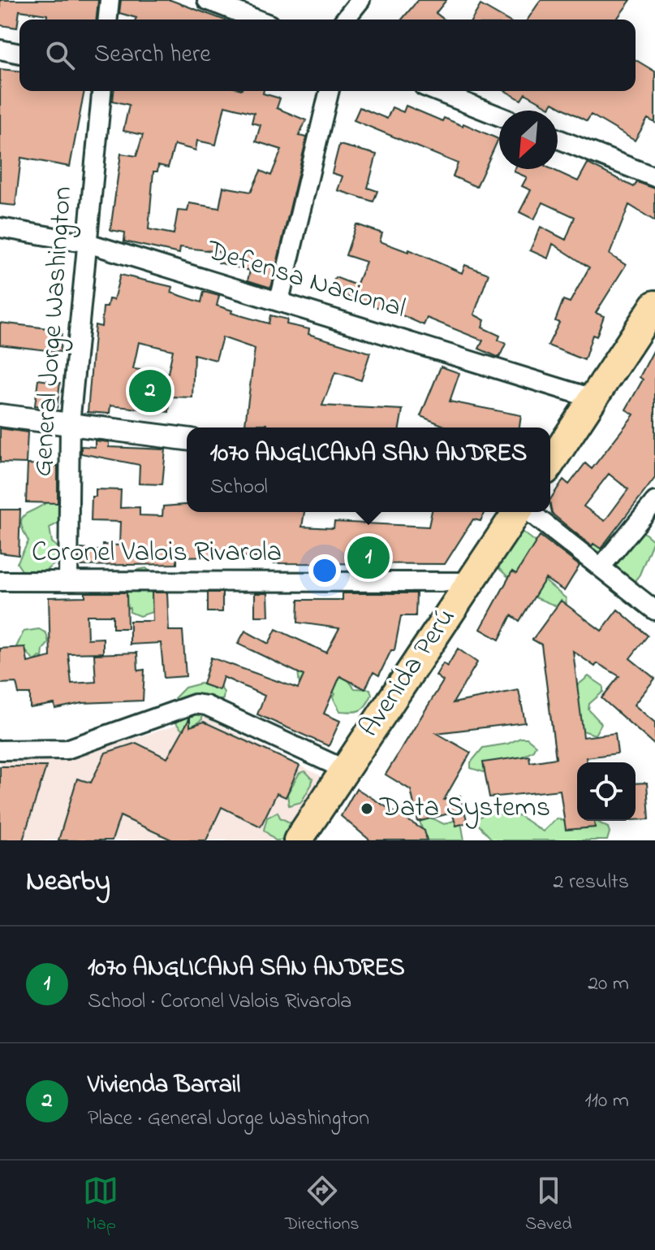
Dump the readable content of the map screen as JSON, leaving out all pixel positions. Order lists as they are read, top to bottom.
{
  "streets": {
    "main road": ["Avenida Perú"],
    "street": ["Defensa Nacional", "General Jorge Washington", "Coronel Valois Rivarola"]
  },
  "crossings": [
    ["Defensa Nacional", "General Jorge Washington"],
    ["General Jorge Washington", "Coronel Valois Rivarola"],
    ["Coronel Valois Rivarola", "Avenida Perú"]
  ],
  "places": ["Data Systems"],
  "north": "bottom left",
  "page": {
    "search": "Search here",
    "pins": ["2", "1"],
    "popup": ["1070 ANGLICANA SAN ANDRES", "School"],
    "heading": ["Nearby", "2 results"],
    "list": [
      {
        "mark": "1",
        "name": "1070 ANGLICANA SAN ANDRES",
        "note": "School · Coronel Valois Rivarola",
        "value": "20 m"
      },
      {
        "mark": "2",
        "name": "Vivienda Barrail",
        "note": "Place · General Jorge Washington",
        "value": "110 m"
      }
    ],
    "nav": ["Map", "Directions", "Saved"]
  }
}
